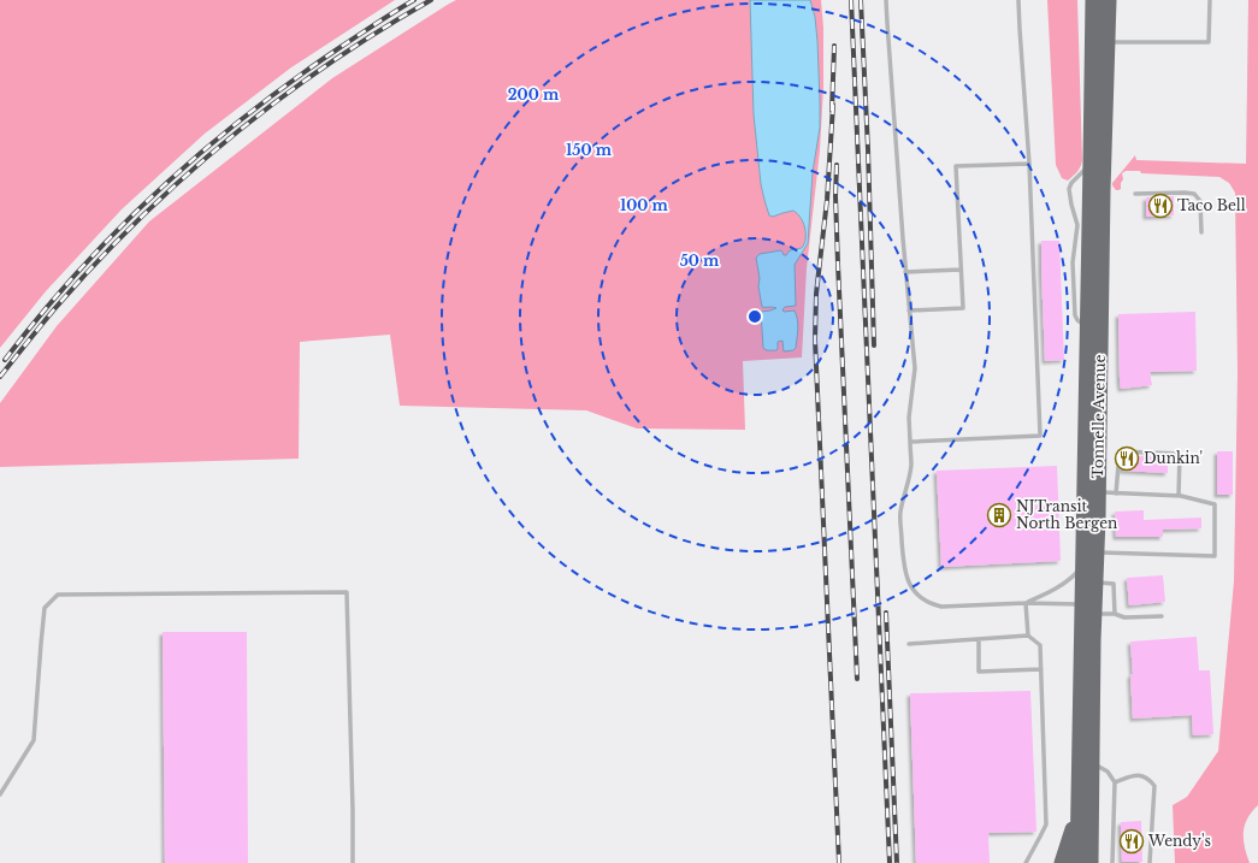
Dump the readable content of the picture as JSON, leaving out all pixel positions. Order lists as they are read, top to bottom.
{
  "streets": {
    "highway": ["Tonnelle Avenue"]
  },
  "places": {
    "restaurant": ["Taco Bell", "Dunkin'", "Wendy's"],
    "building": ["NJTransit North Bergen"]
  },
  "rings": [
    "200 m",
    "150 m",
    "100 m",
    "50 m"
  ]
}
